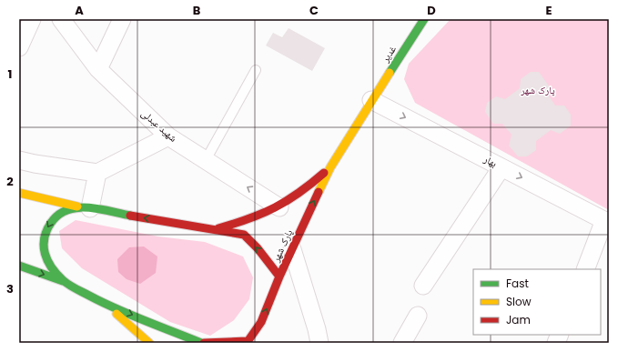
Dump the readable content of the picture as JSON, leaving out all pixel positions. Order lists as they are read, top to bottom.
{
  "streets": {
    "main road": ["غدیر", "پارک شهر"],
    "street": ["شهید عبدلی", "بهار"]
  },
  "crossings": [
    ["غدیر", "بهار"],
    ["غدیر", "پارک شهر"],
    ["بهار", "پارک شهر"]
  ],
  "one_way": ["بهار", "پارک شهر"],
  "parks": ["پارک شهر"],
  "legend": ["Fast", "Slow", "Jam"],
  "grid": {
    "columns": [
      "A",
      "B",
      "C",
      "D",
      "E"
    ],
    "rows": ["1", "2", "3"]
  }
}
